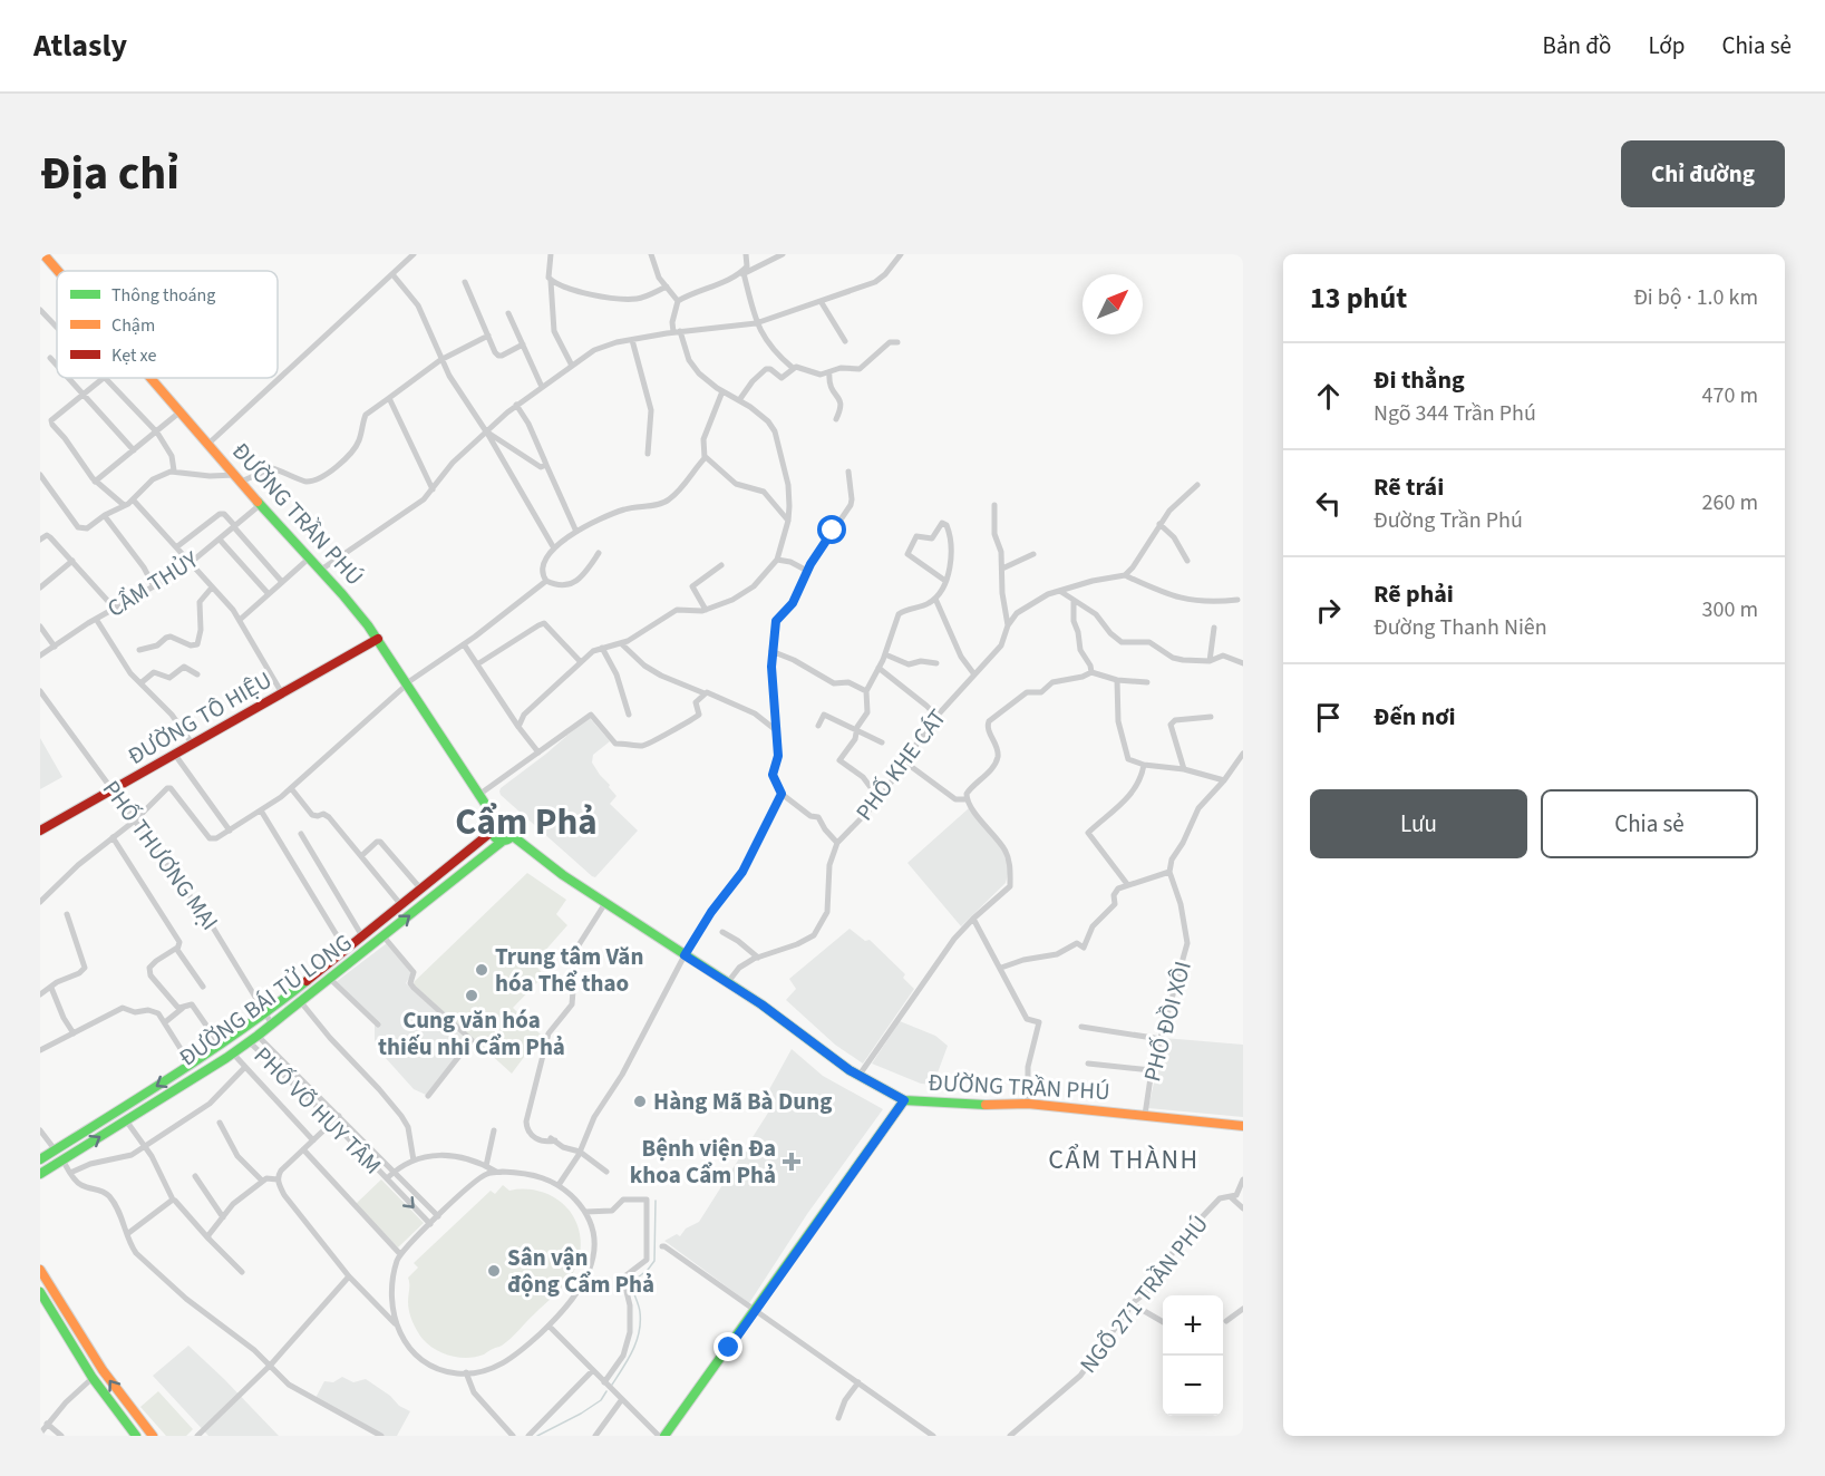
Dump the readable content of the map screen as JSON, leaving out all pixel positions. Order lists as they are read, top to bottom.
{
  "streets": {
    "main road": ["ĐƯỜNG TRẦN PHÚ", "ĐƯỜNG TÔ HIỆU", "ĐƯỜNG BÁI TỬ LONG"],
    "street": [
      "CẨM THỦY",
      "PHỐ KHE CÁT",
      "PHỐ THƯƠNG MẠI",
      "PHỐ ĐỒI XÔI",
      "PHỐ VÕ HUY TÂM",
      "NGÕ 271 TRẦN PHÚ"
    ]
  },
  "crossings": [
    ["ĐƯỜNG TRẦN PHÚ", "CẨM THỦY"],
    ["ĐƯỜNG TRẦN PHÚ", "ĐƯỜNG TÔ HIỆU"],
    ["ĐƯỜNG TRẦN PHÚ", "PHỐ KHE CÁT"],
    ["ĐƯỜNG TRẦN PHÚ", "ĐƯỜNG BÁI TỬ LONG"],
    ["ĐƯỜNG TRẦN PHÚ", "PHỐ ĐỒI XÔI"],
    ["ĐƯỜNG TÔ HIỆU", "PHỐ THƯƠNG MẠI"],
    ["PHỐ THƯƠNG MẠI", "ĐƯỜNG BÁI TỬ LONG"],
    ["ĐƯỜNG BÁI TỬ LONG", "PHỐ VÕ HUY TÂM"]
  ],
  "districts": ["Cẩm Phả", "CẨM THÀNH"],
  "places": {
    "other": [
      "Trung tâm Văn hóa Thể thao",
      "Cung văn hóa thiếu nhi Cẩm Phả",
      "Hàng Mã Bà Dung",
      "Sân vận động Cẩm Phả"
    ],
    "health": ["Bệnh viện Đa khoa Cẩm Phả"]
  },
  "legend": ["Thông thoáng", "Chậm", "Kẹt xe"],
  "north": "top right",
  "page": {
    "header": "Atlasly",
    "nav": ["Bản đồ", "Lớp", "Chia sẻ"],
    "title": "Địa chỉ",
    "buttons": [
      "Chỉ đường",
      ["Lưu", "Chia sẻ"]
    ],
    "heading": ["13 phút", "Đi bộ · 1.0 km"],
    "list": [
      ["Đi thẳng", "Ngõ 344 Trần Phú", "470 m"],
      ["Rẽ trái", "Đường Trần Phú", "260 m"],
      ["Rẽ phải", "Đường Thanh Niên", "300 m"],
      "Đến nơi"
    ],
    "map_buttons": ["+", "−"]
  }
}
